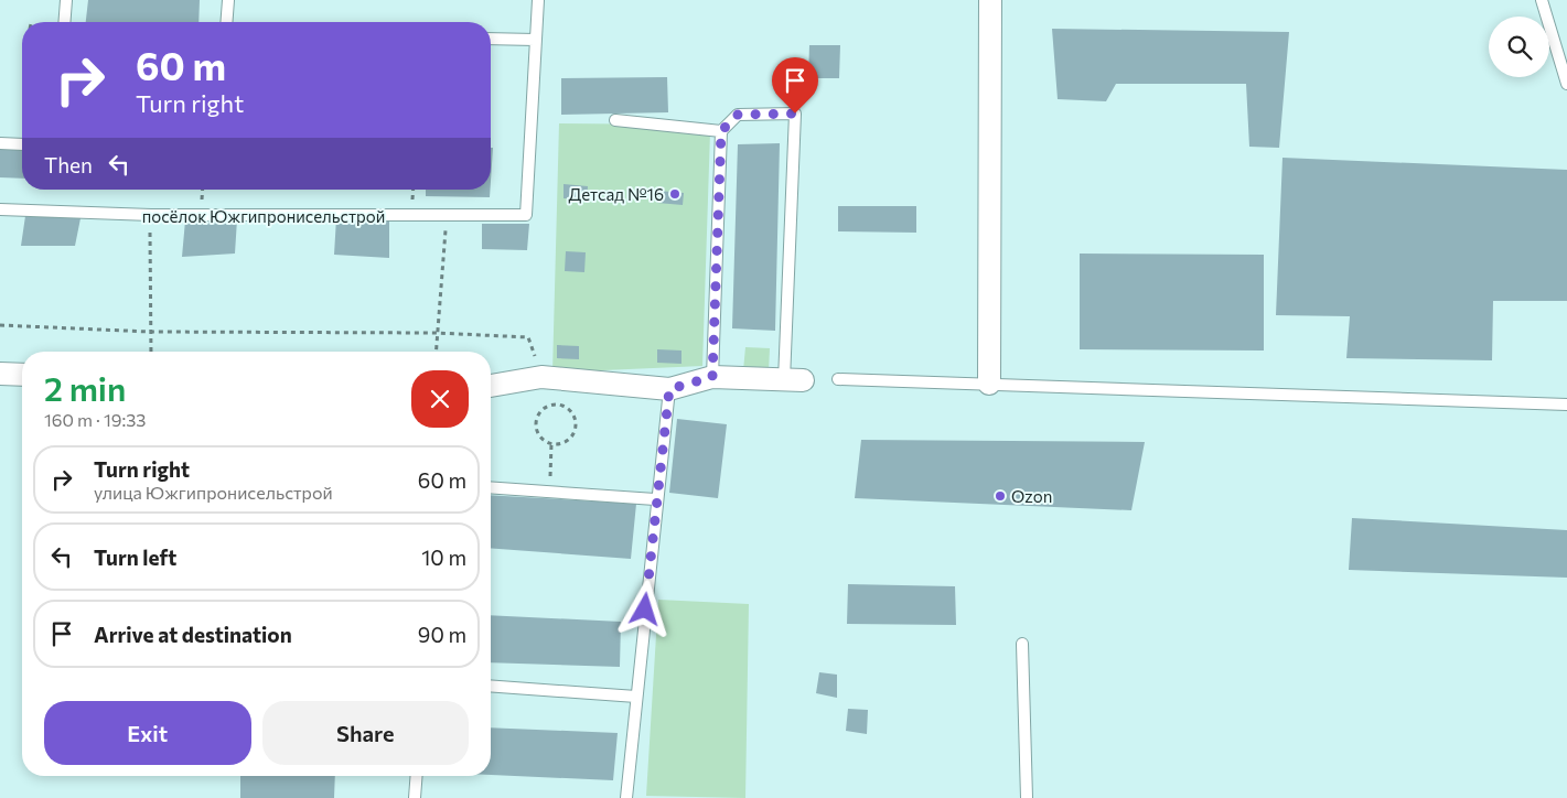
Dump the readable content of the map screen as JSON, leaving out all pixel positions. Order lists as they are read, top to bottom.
{
  "streets": {
    "lane": ["посёлок Южгипронисельстрой"]
  },
  "places": ["Детсад №16", "Ozon"],
  "page": {
    "turn": ["60 m", "Turn right"],
    "then": "Then",
    "heading": ["2 min", "160 m · 19:33"],
    "list": [
      {
        "name": "Turn right",
        "note": "улица Южгипронисельстрой",
        "value": "60 m"
      },
      {
        "name": "Turn left",
        "value": "10 m"
      },
      {
        "name": "Arrive at destination",
        "value": "90 m"
      }
    ],
    "buttons": ["Exit", "Share"]
  }
}
